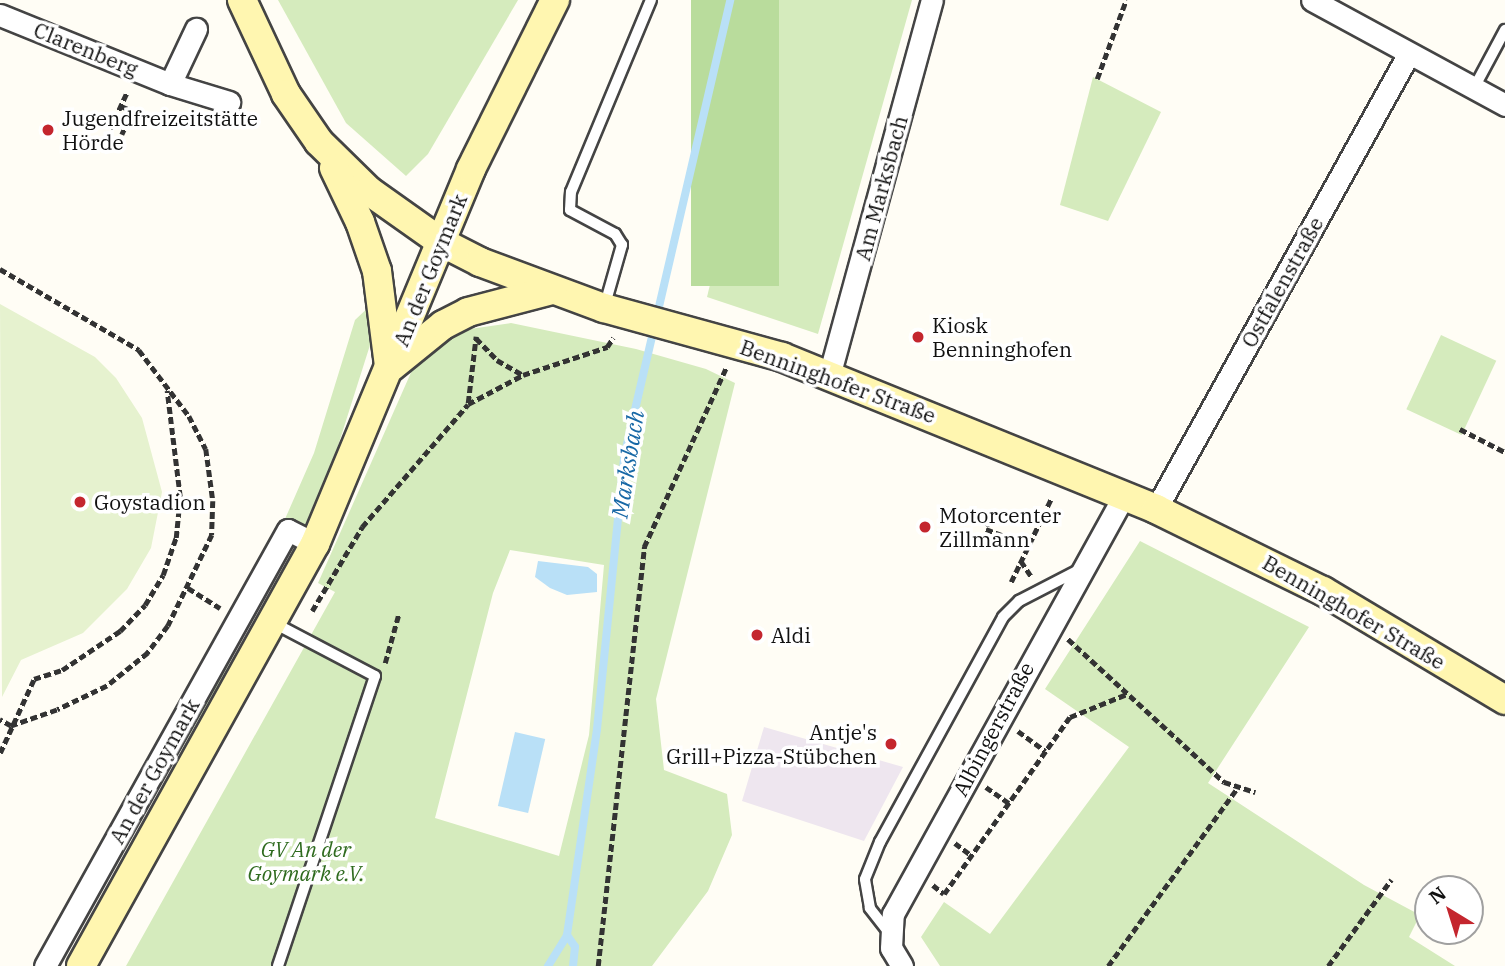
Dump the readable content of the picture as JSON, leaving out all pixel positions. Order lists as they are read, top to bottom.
{
  "streets": {
    "main road": ["An der Goymark", "Benninghofer Straße"],
    "street": [
      "Clarenberg",
      "Am Marksbach",
      "Ostfalenstraße",
      "Albingerstraße"
    ]
  },
  "crossings": [
    ["Am Marksbach", "Benninghofer Straße"],
    ["An der Goymark", "Benninghofer Straße"],
    ["Ostfalenstraße", "Benninghofer Straße"],
    ["Benninghofer Straße", "Albingerstraße"]
  ],
  "water": ["Marksbach"],
  "parks": ["GV An der Goymark e.V."],
  "places": [
    "Jugendfreizeitstätte Hörde",
    "Kiosk Benninghofen",
    "Goystadion",
    "Motorcenter Zillmann",
    "Aldi",
    "Antje's Grill+Pizza-Stübchen"
  ],
  "north": "top left"
}
